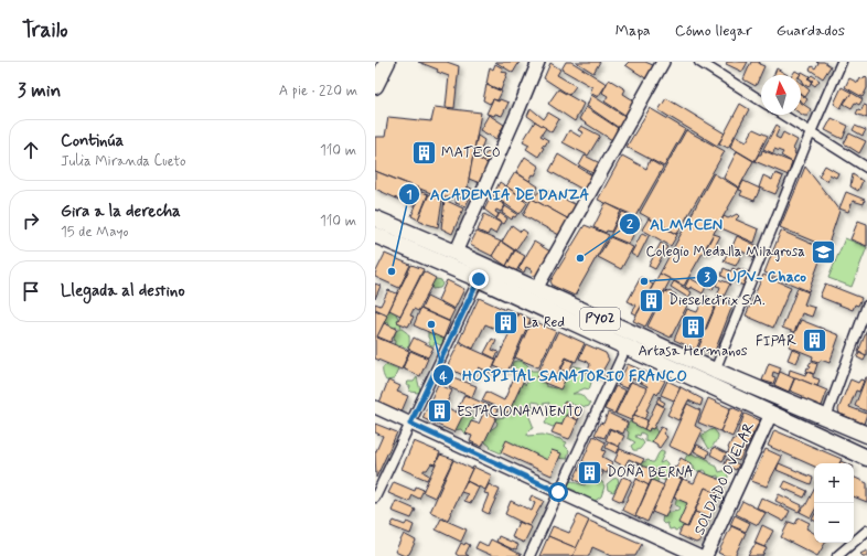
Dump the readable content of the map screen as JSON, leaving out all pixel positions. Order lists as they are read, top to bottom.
{
  "streets": {
    "highway": ["PY02"],
    "street": ["SOLDADO OVELAR"]
  },
  "crossings": [
    ["PY02", "SOLDADO OVELAR"]
  ],
  "places": {
    "building": [
      "MATECO",
      "Dieselectrix S.A.",
      "La Red",
      "Artasa Hermanos",
      "FIPAR",
      "ESTACIONAMIENTO",
      "DOÑA BERNA"
    ],
    "school or university": ["Colegio Medalla Milagrosa"],
    "other": [
      "ALMACEN",
      "ACADEMIA DE DANZA",
      "UPV- Chaco",
      "HOSPITAL SANATORIO FRANCO"
    ]
  },
  "north": "top",
  "page": {
    "header": "Trailo",
    "nav": ["Mapa", "Cómo llegar", "Guardados"],
    "heading": ["3 min", "A pie · 220 m"],
    "list": [
      ["Continúa", "Julia Miranda Cueto", "110 m"],
      ["Gira a la derecha", "15 de Mayo", "110 m"],
      "Llegada al destino"
    ],
    "map_buttons": ["+", "−"]
  }
}
